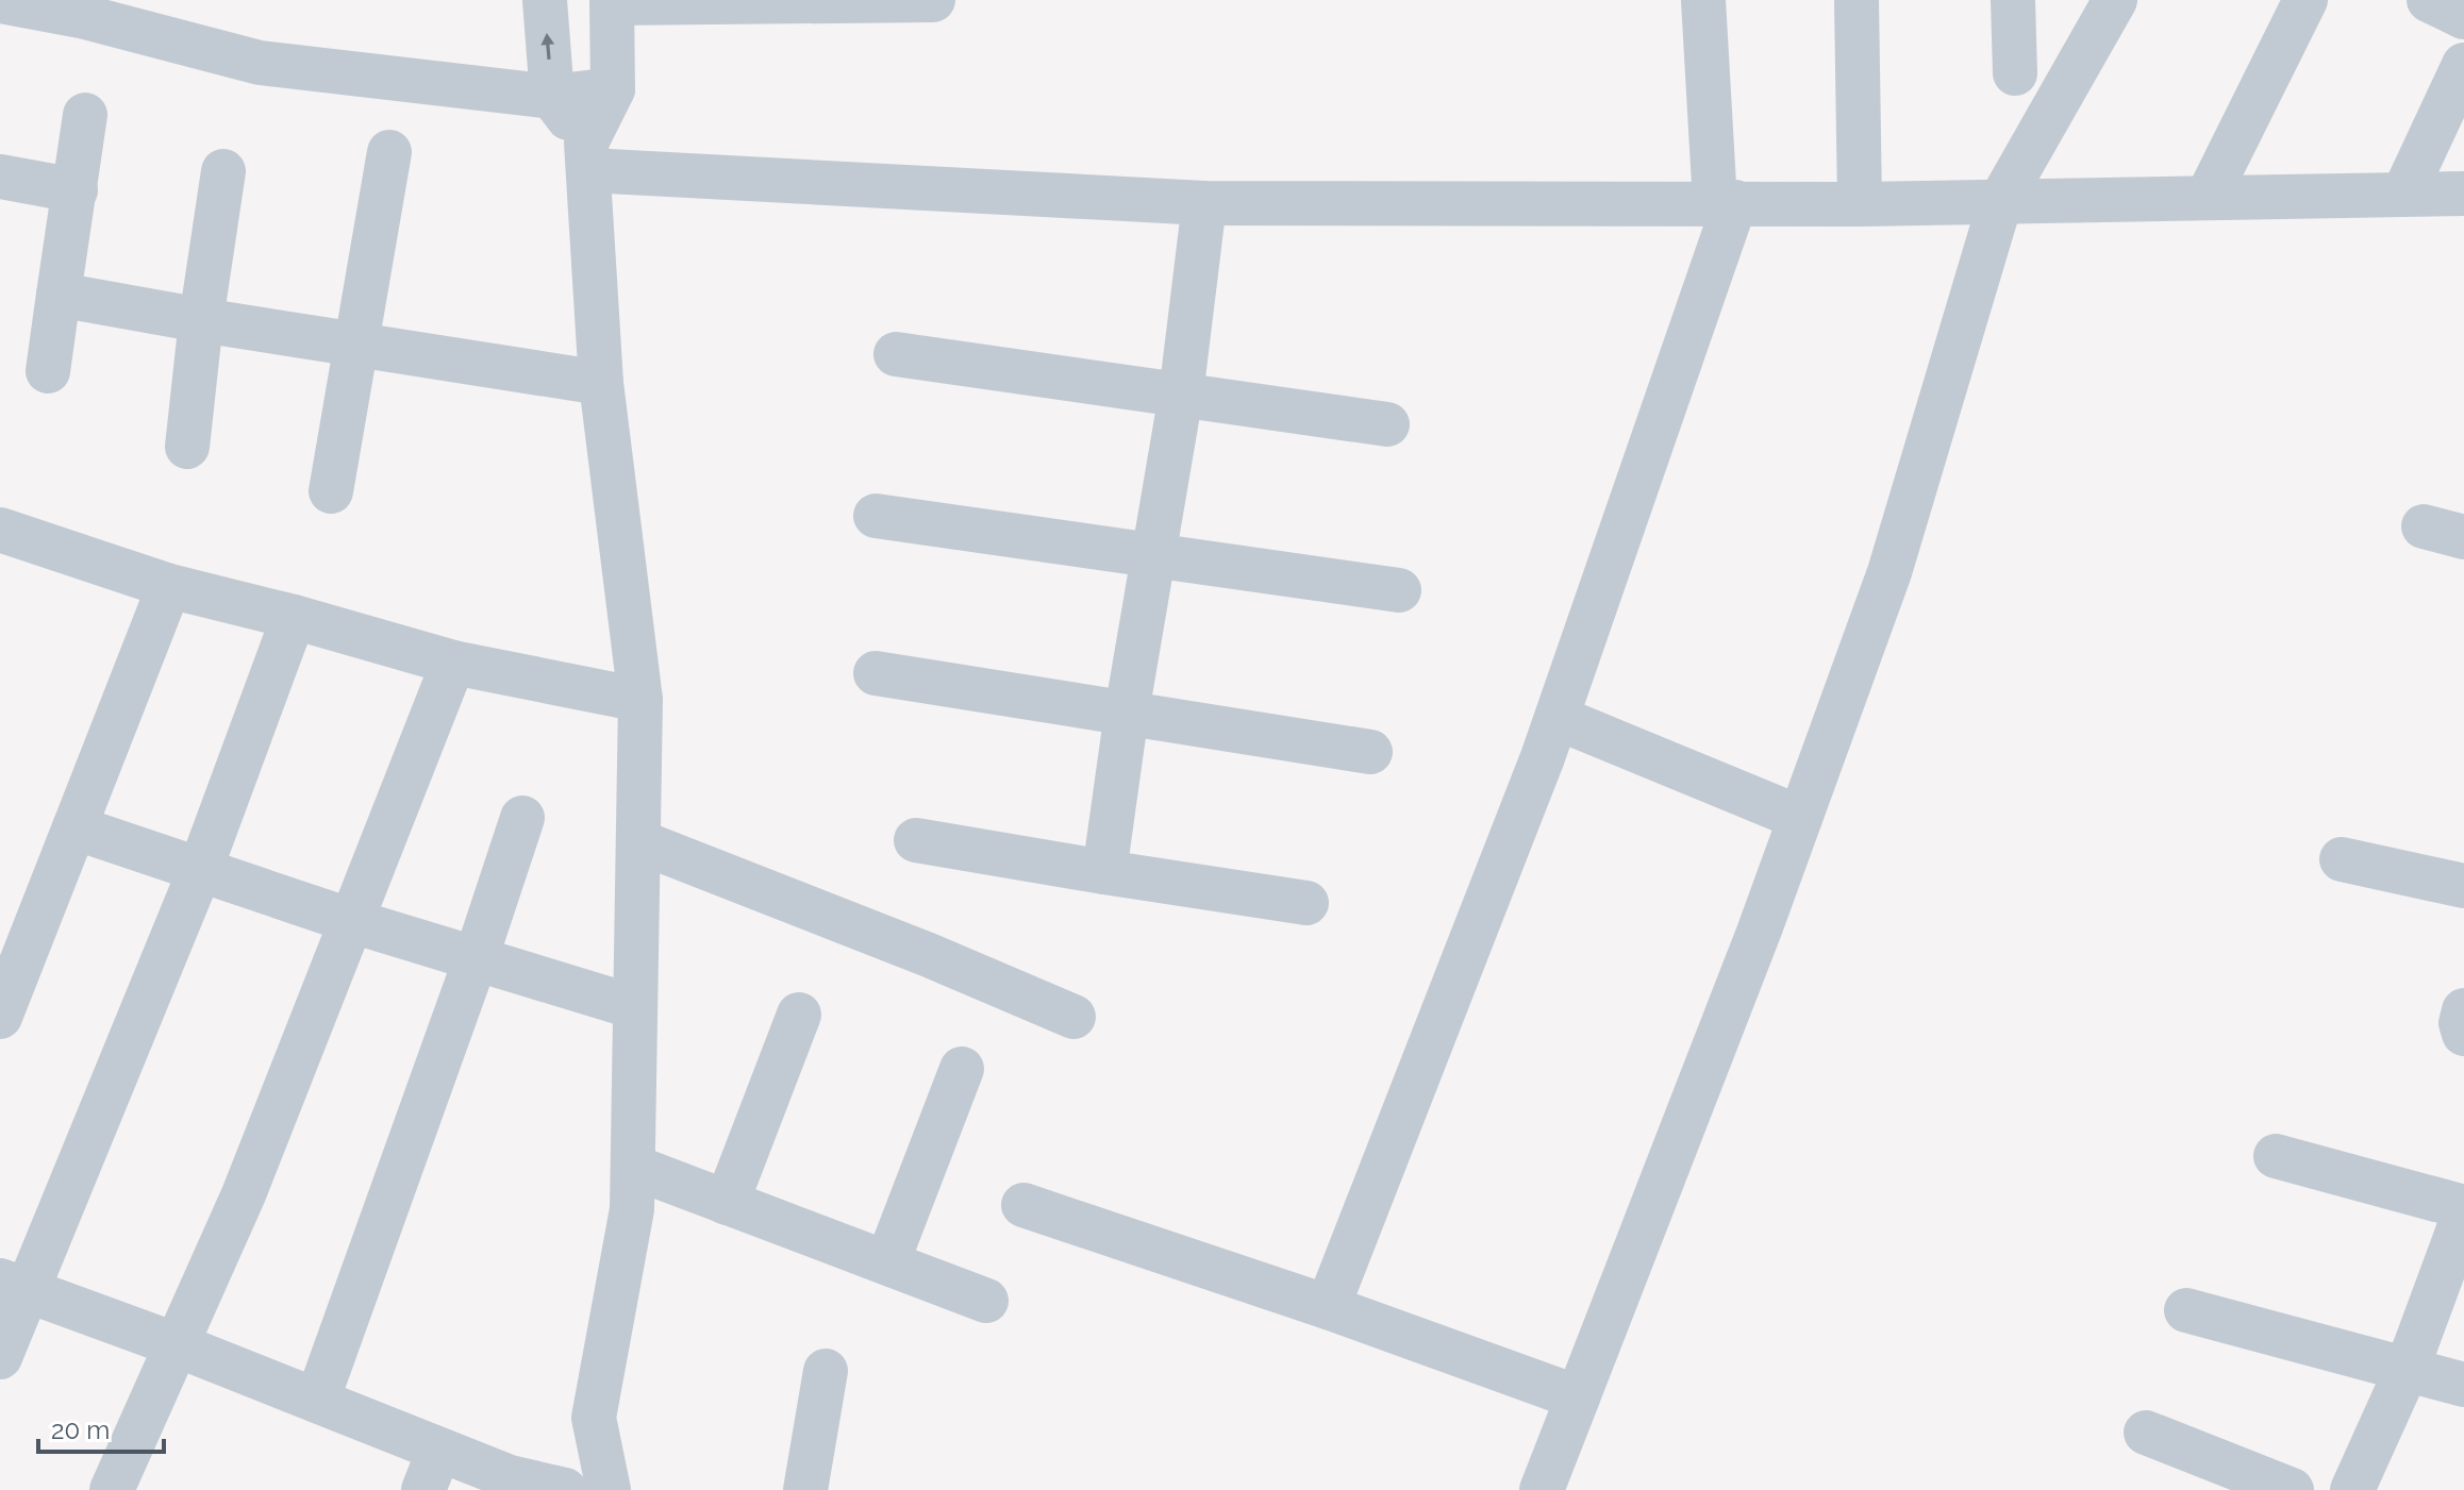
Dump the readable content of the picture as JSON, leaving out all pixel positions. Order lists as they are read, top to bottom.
{
  "scale_bar": "20 m"
}
